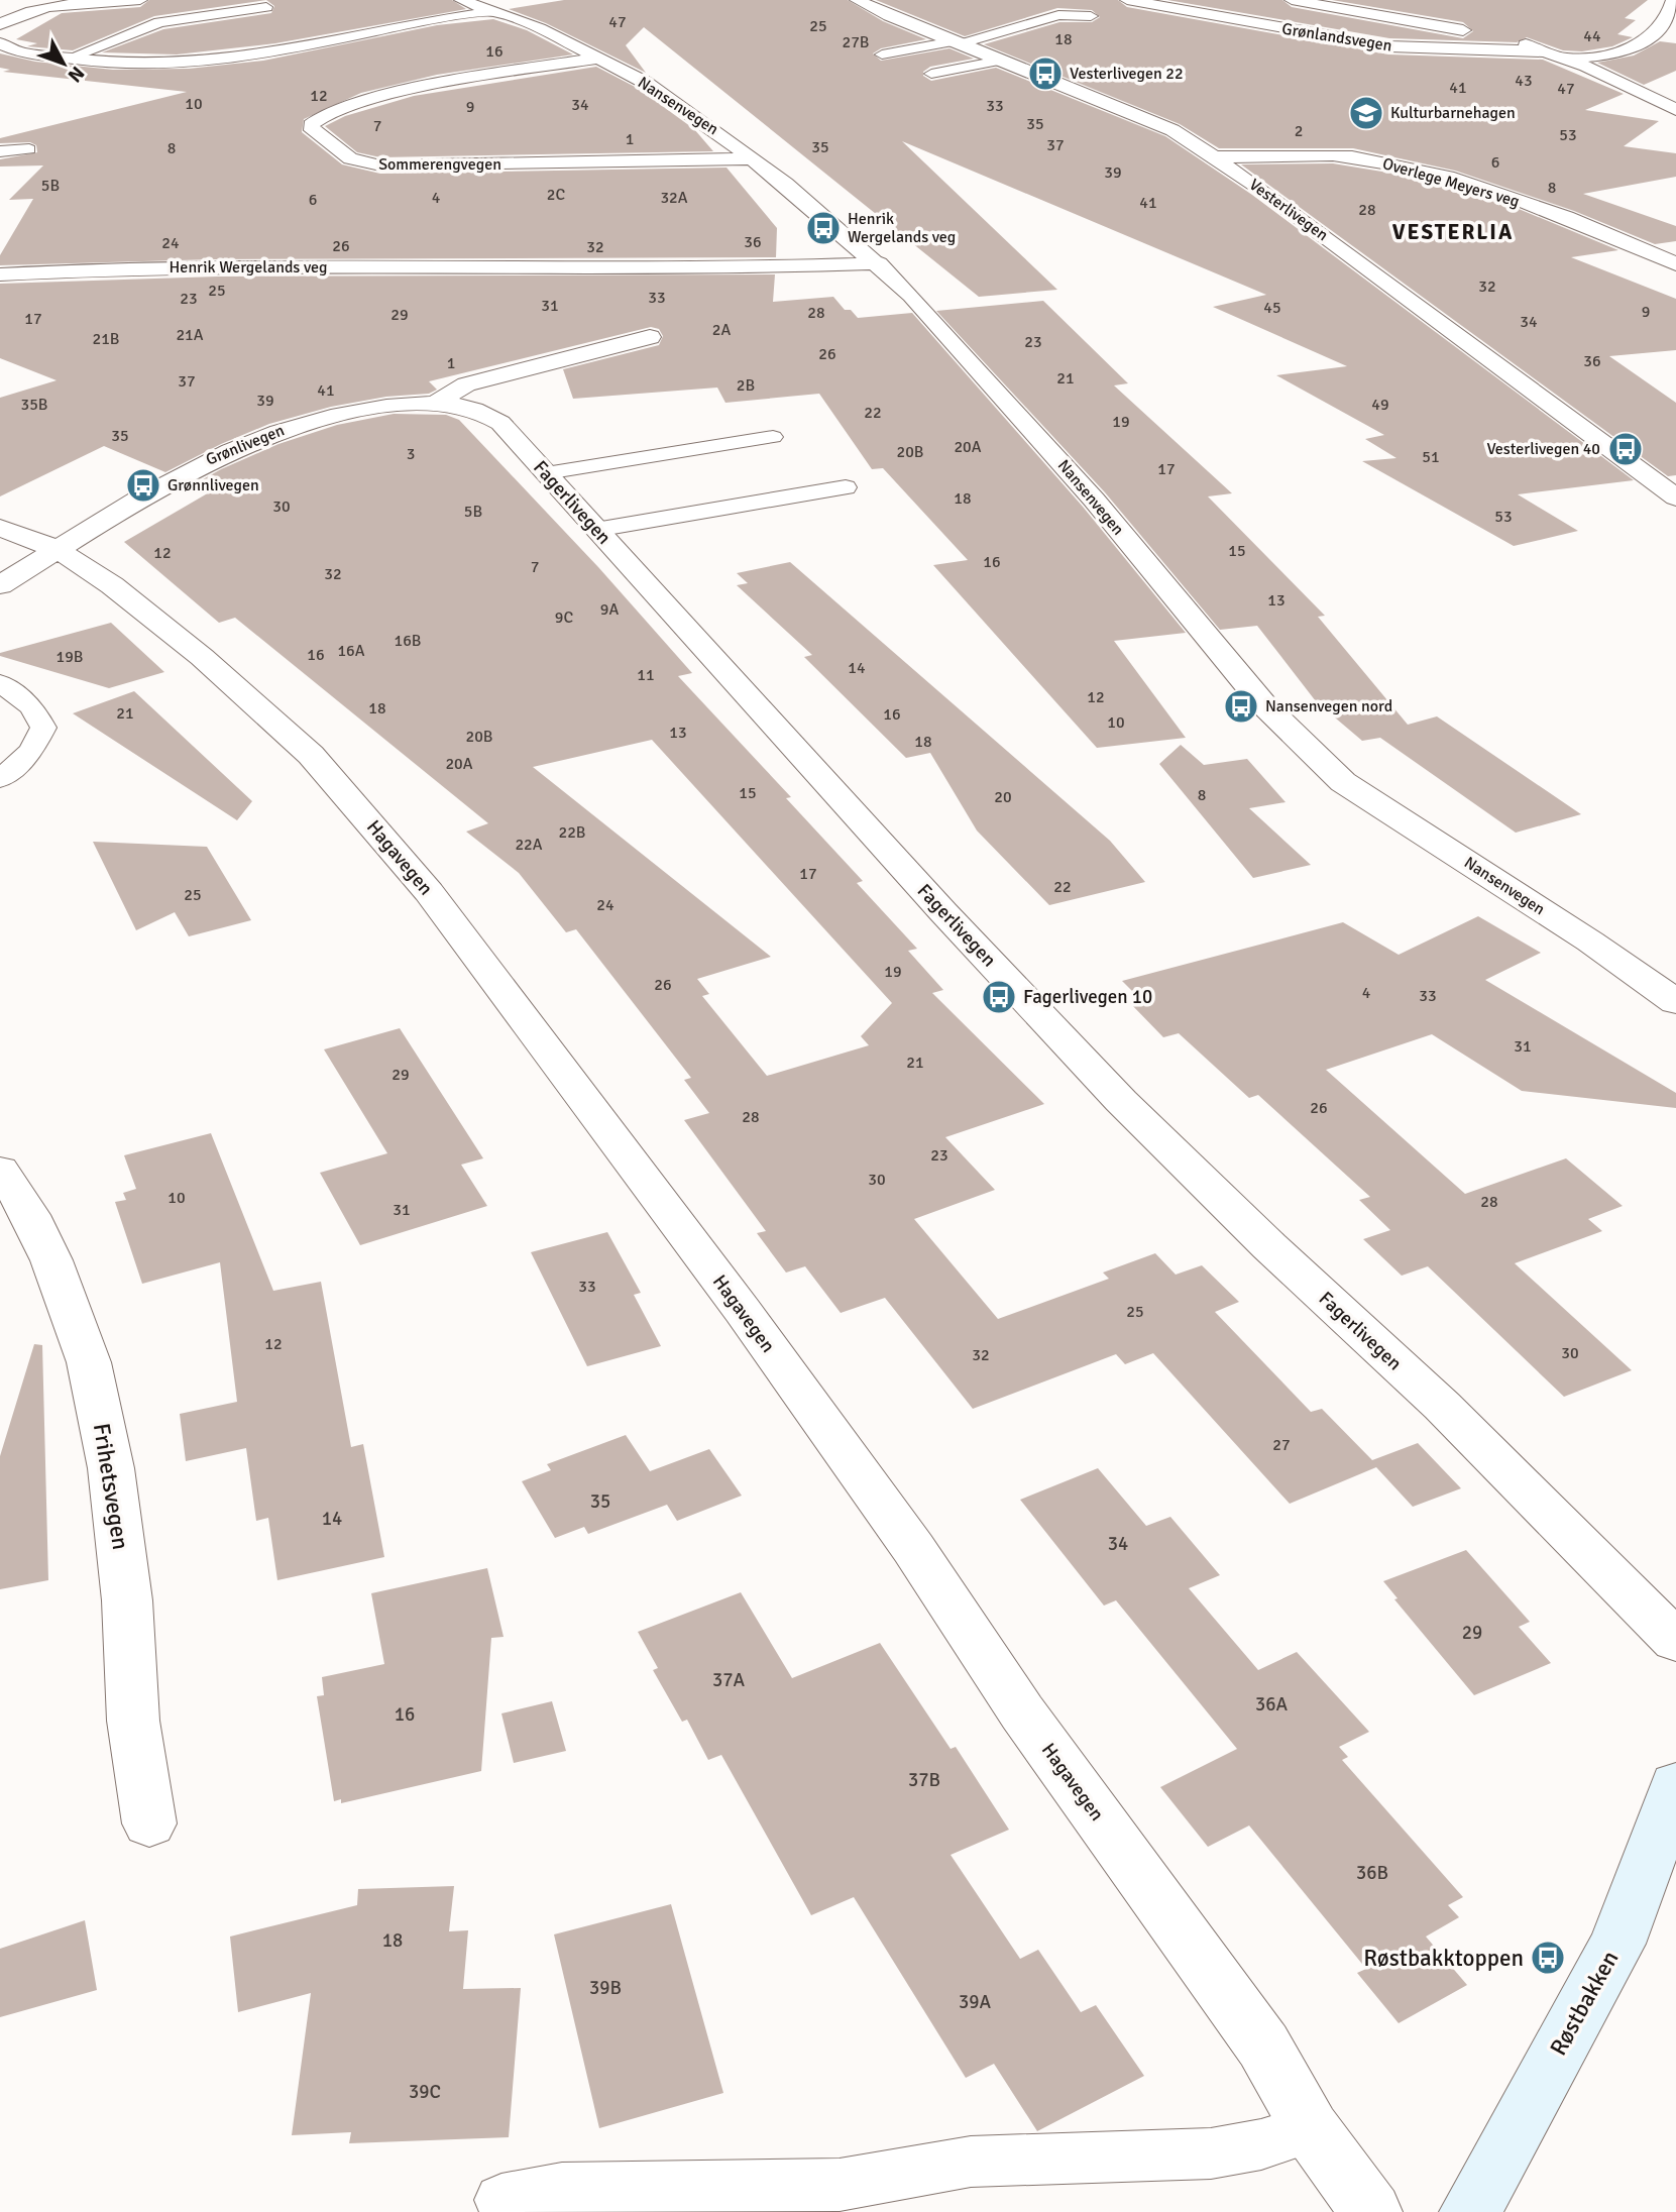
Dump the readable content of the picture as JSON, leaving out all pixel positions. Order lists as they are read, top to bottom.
{
  "streets": {
    "street": [
      "Grønlandsvegen",
      "Nansenvegen",
      "Sommerengvegen",
      "Overlege Meyers veg",
      "Vesterlivegen",
      "Henrik Wergelands veg",
      "Grønlivegen",
      "Fagerlivegen",
      "Hagavegen",
      "Frihetsvegen",
      "Røstbakken"
    ]
  },
  "crossings": [
    ["Nansenvegen", "Sommerengvegen"],
    ["Nansenvegen", "Henrik Wergelands veg"],
    ["Overlege Meyers veg", "Vesterlivegen"],
    ["Grønlivegen", "Fagerlivegen"],
    ["Grønlivegen", "Hagavegen"]
  ],
  "districts": ["VESTERLIA"],
  "places": {
    "bus stop": [
      "Vesterlivegen 22",
      "Henrik Wergelands veg",
      "Vesterlivegen 40",
      "Grønnlivegen",
      "Nansenvegen nord",
      "Fagerlivegen 10",
      "Røstbakktoppen"
    ],
    "school or university": ["Kulturbarnehagen"]
  },
  "house_numbers": [
    "47",
    "25",
    "44",
    "18",
    "27B",
    "16",
    "43",
    "41",
    "47",
    "12",
    "10",
    "34",
    "33",
    "9",
    "35",
    "7",
    "2",
    "53",
    "1",
    "37",
    "35",
    "8",
    "6",
    "39",
    "5B",
    "8",
    "2C",
    "4",
    "32A",
    "6",
    "41",
    "28",
    "36",
    "24",
    "26",
    "32",
    "32",
    "25",
    "33",
    "23",
    "31",
    "45",
    "9",
    "28",
    "29",
    "17",
    "34",
    "2A",
    "21A",
    "21B",
    "23",
    "26",
    "36",
    "1",
    "21",
    "37",
    "2B",
    "41",
    "39",
    "35B",
    "49",
    "22",
    "19",
    "35",
    "20A",
    "20B",
    "3",
    "51",
    "17",
    "18",
    "30",
    "5B",
    "53",
    "15",
    "12",
    "16",
    "7",
    "32",
    "13",
    "9A",
    "9C",
    "16B",
    "16A",
    "16",
    "19B",
    "14",
    "11",
    "12",
    "18",
    "21",
    "16",
    "10",
    "13",
    "20B",
    "18",
    "20A",
    "15",
    "8",
    "20",
    "22B",
    "22A",
    "17",
    "22",
    "25",
    "24",
    "19",
    "26",
    "4",
    "33",
    "31",
    "21",
    "29",
    "26",
    "28",
    "23",
    "30",
    "10",
    "28",
    "31",
    "33",
    "25",
    "12",
    "30",
    "32",
    "27",
    "35",
    "14",
    "34",
    "29",
    "37A",
    "36A",
    "16",
    "37B",
    "36B",
    "18",
    "39B",
    "39A",
    "39C"
  ],
  "north": "bottom right"
}
